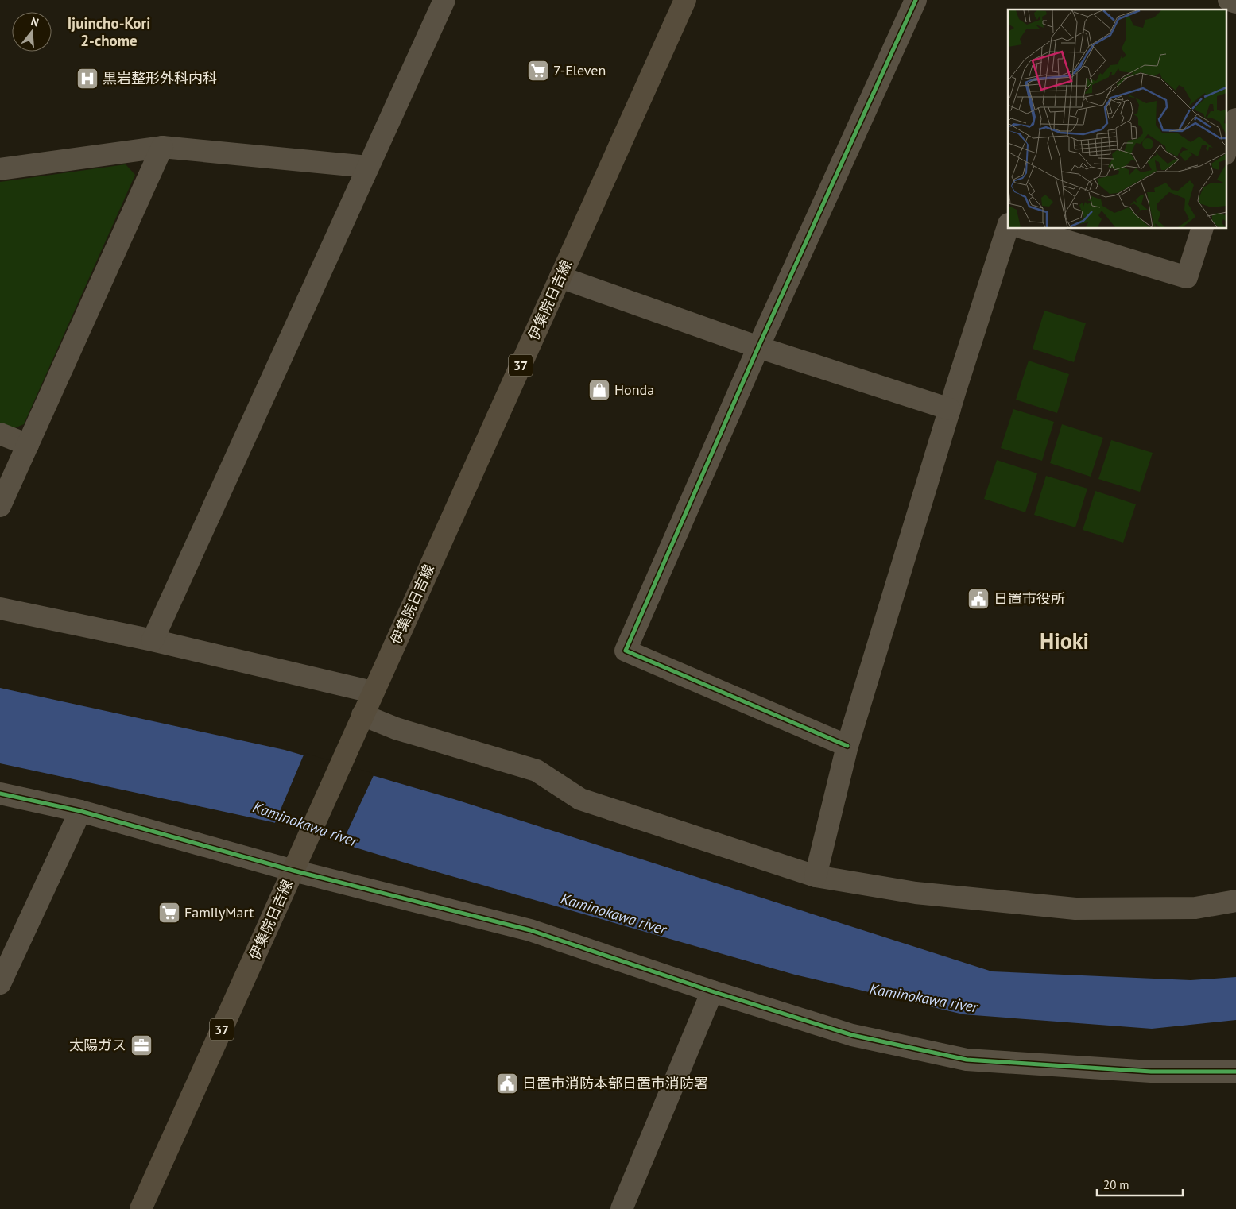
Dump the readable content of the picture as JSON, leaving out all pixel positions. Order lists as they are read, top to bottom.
{
  "streets": {
    "main road": ["伊集院日吉線", "37"]
  },
  "districts": ["Ijuincho-Kori 2-chome", "Hioki"],
  "water": ["Kaminokawa river"],
  "places": {
    "supermarket": ["7-Eleven", "FamilyMart"],
    "hospital": ["黒岩整形外科内科"],
    "shop": ["Honda"],
    "public building": ["日置市役所", "日置市消防本部日置市消防署"],
    "office": ["太陽ガス"]
  },
  "scale_bar": "20 m",
  "north": "top"
}
